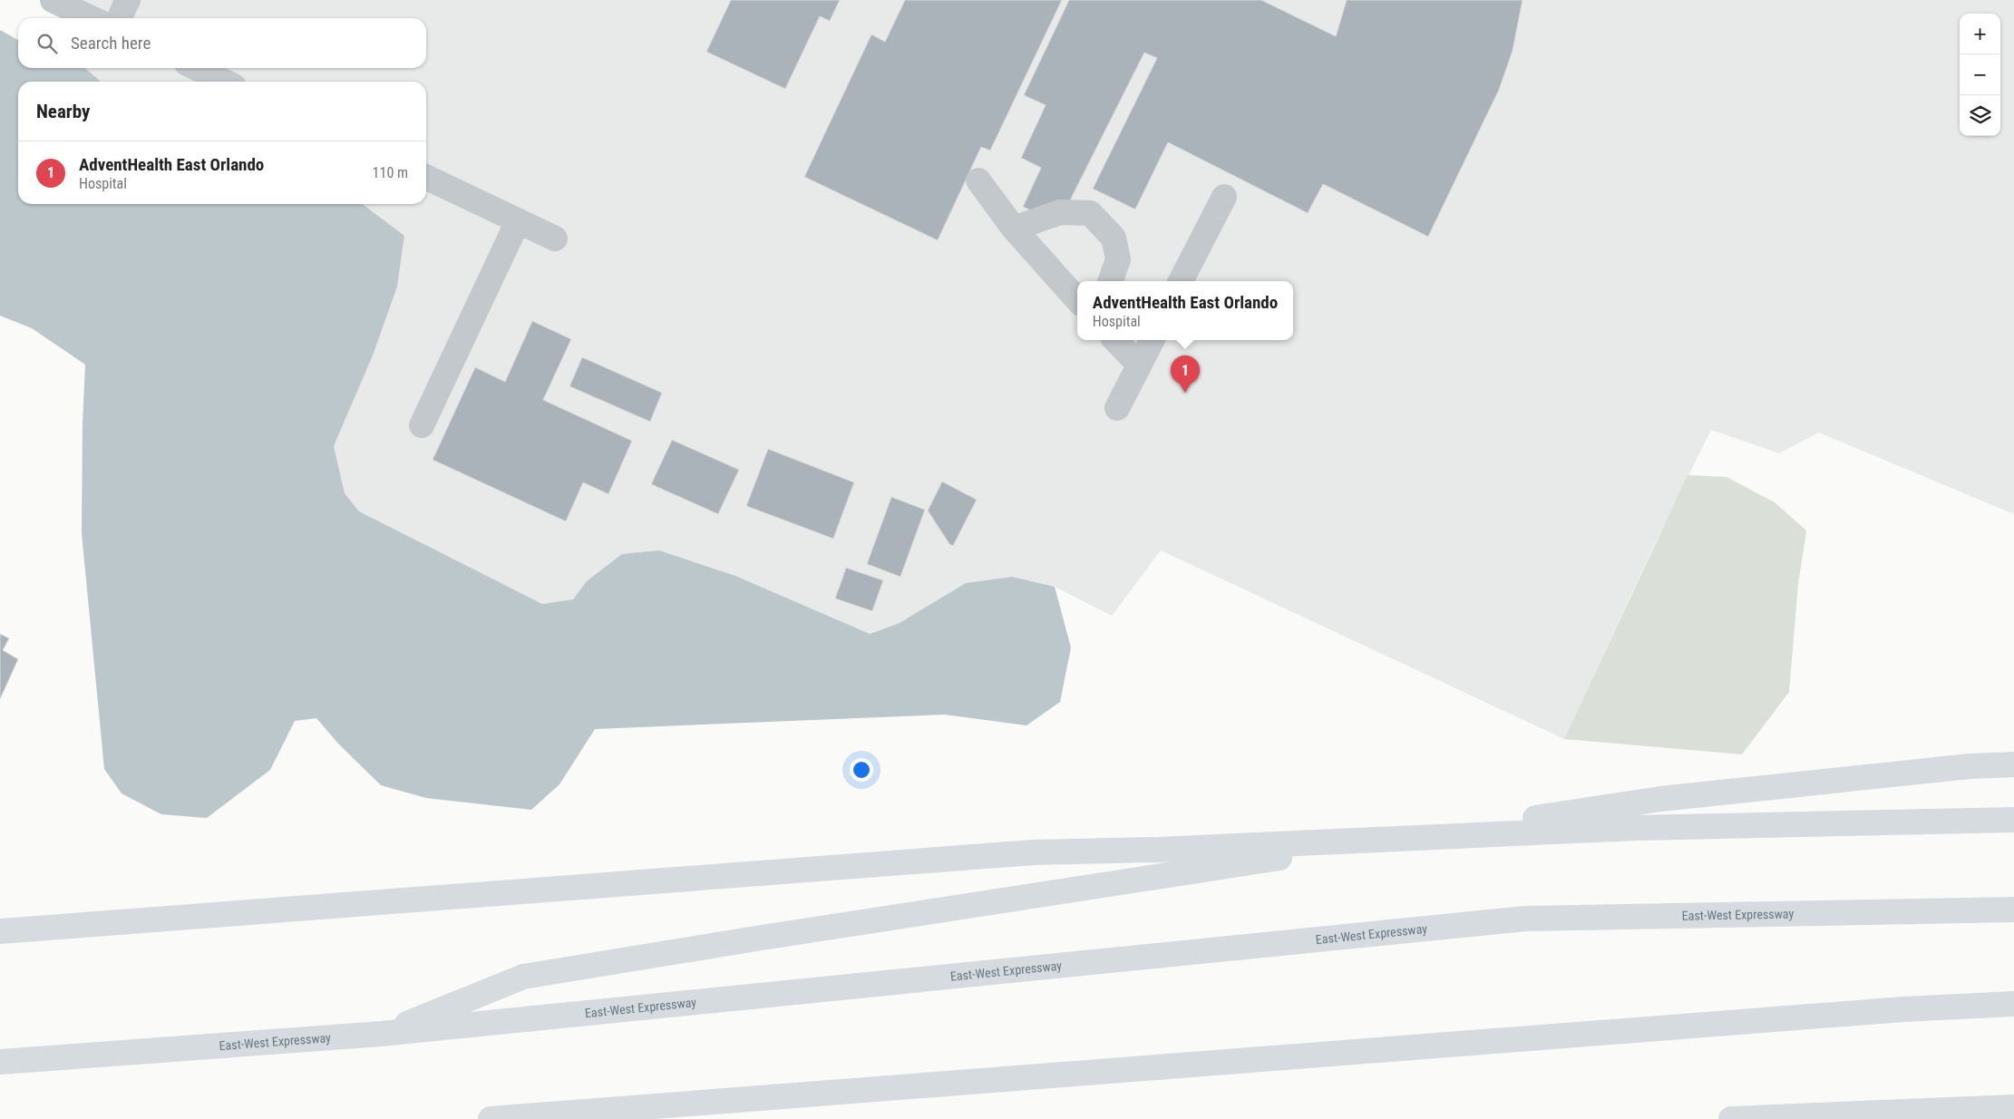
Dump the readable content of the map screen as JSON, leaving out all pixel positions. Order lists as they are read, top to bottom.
{
  "streets": {
    "highway": ["East-West Expressway"]
  },
  "page": {
    "map_buttons": ["+", "−"],
    "search": "Search here",
    "heading": "Nearby",
    "list": [
      {
        "mark": "1",
        "name": "AdventHealth East Orlando",
        "note": "Hospital",
        "value": "110 m"
      }
    ],
    "popup": ["AdventHealth East Orlando", "Hospital"],
    "pins": "1"
  }
}
